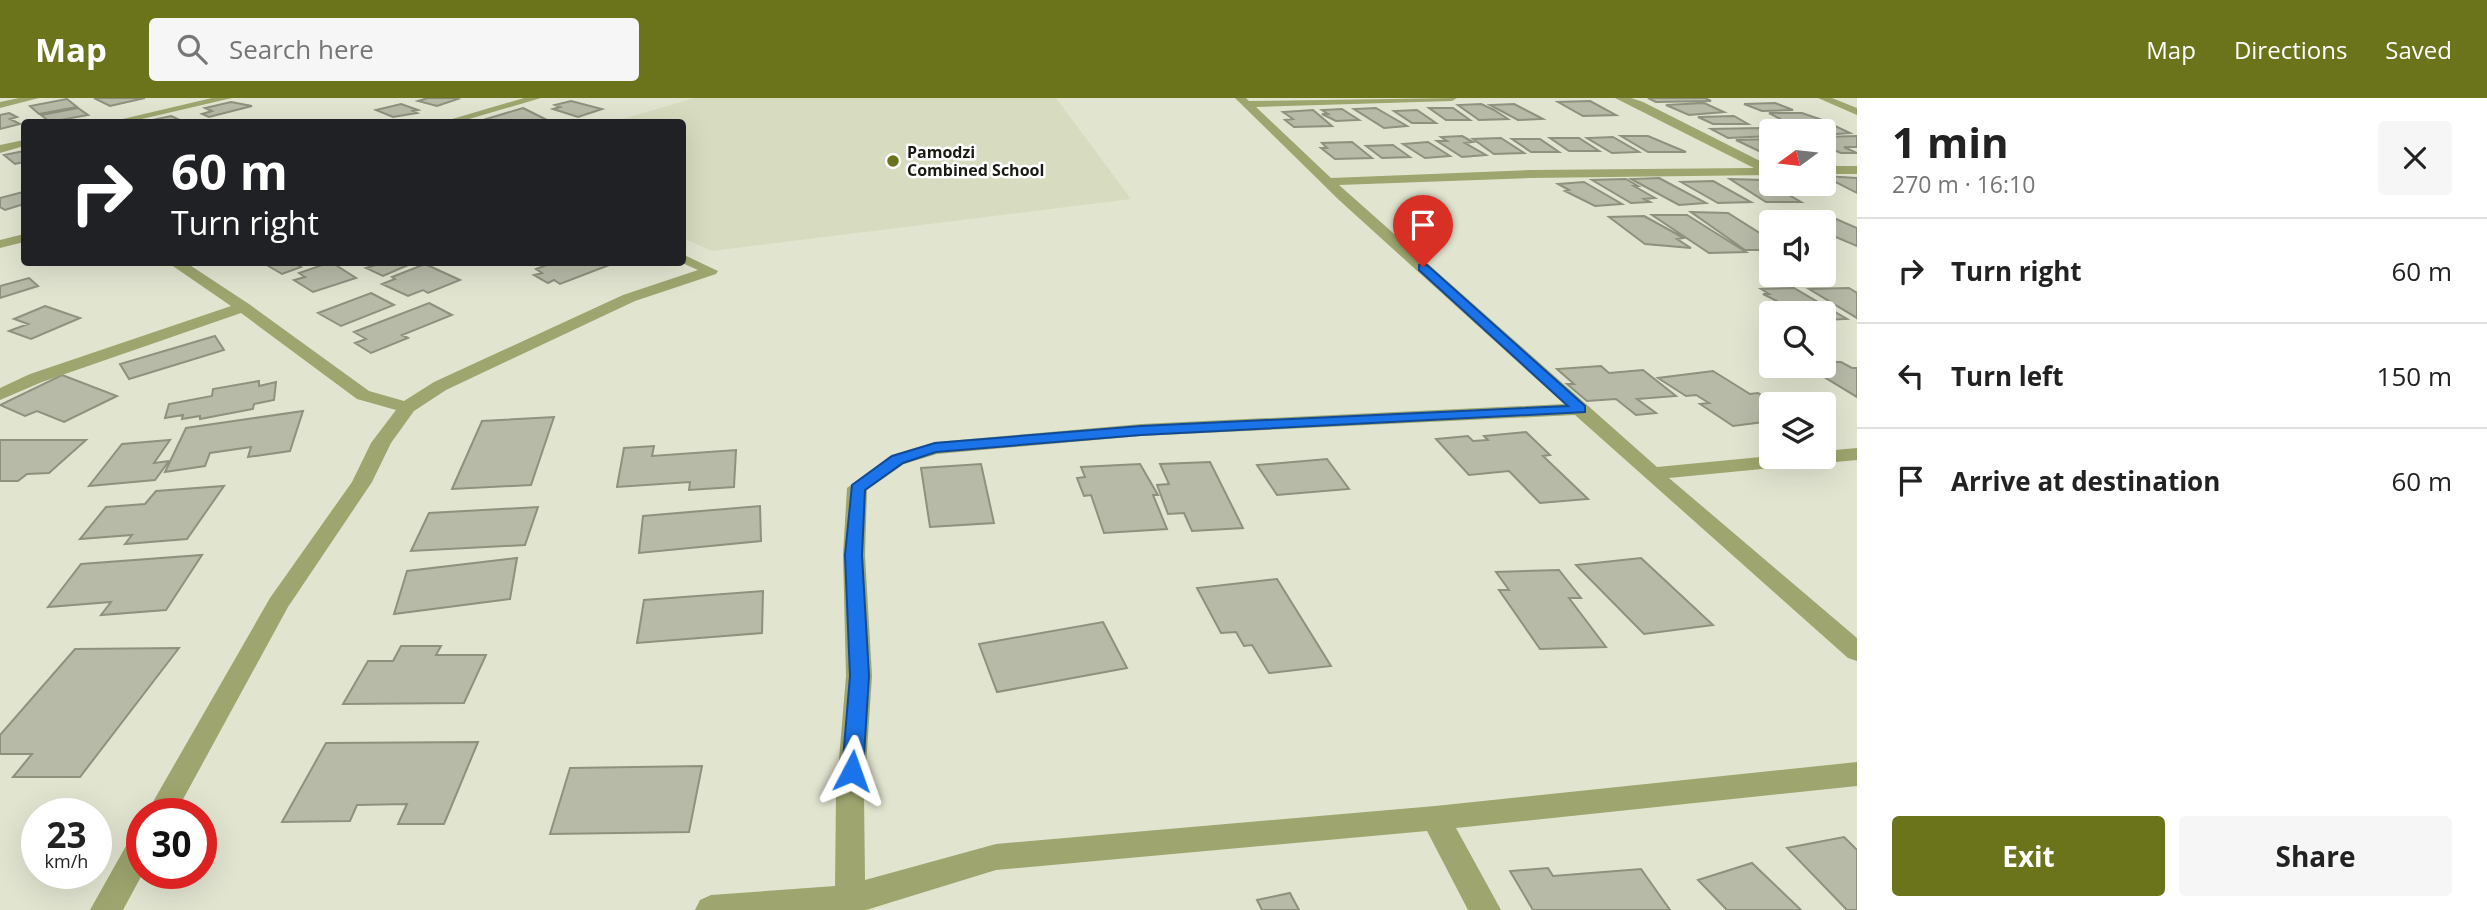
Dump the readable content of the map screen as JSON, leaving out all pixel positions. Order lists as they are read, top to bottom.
{
  "places": ["Pamodzi Combined School"],
  "north": "left",
  "page": {
    "header": "Map",
    "search": "Search here",
    "nav": ["Map", "Directions", "Saved"],
    "heading": ["1 min", "270 m · 16:10"],
    "turn": ["60 m", "Turn right"],
    "list": [
      {
        "name": "Turn right",
        "value": "60 m"
      },
      {
        "name": "Turn left",
        "value": "150 m"
      },
      {
        "name": "Arrive at destination",
        "value": "60 m"
      }
    ],
    "speed": "23 km/h",
    "limit": "30",
    "buttons": ["Exit", "Share"]
  }
}
